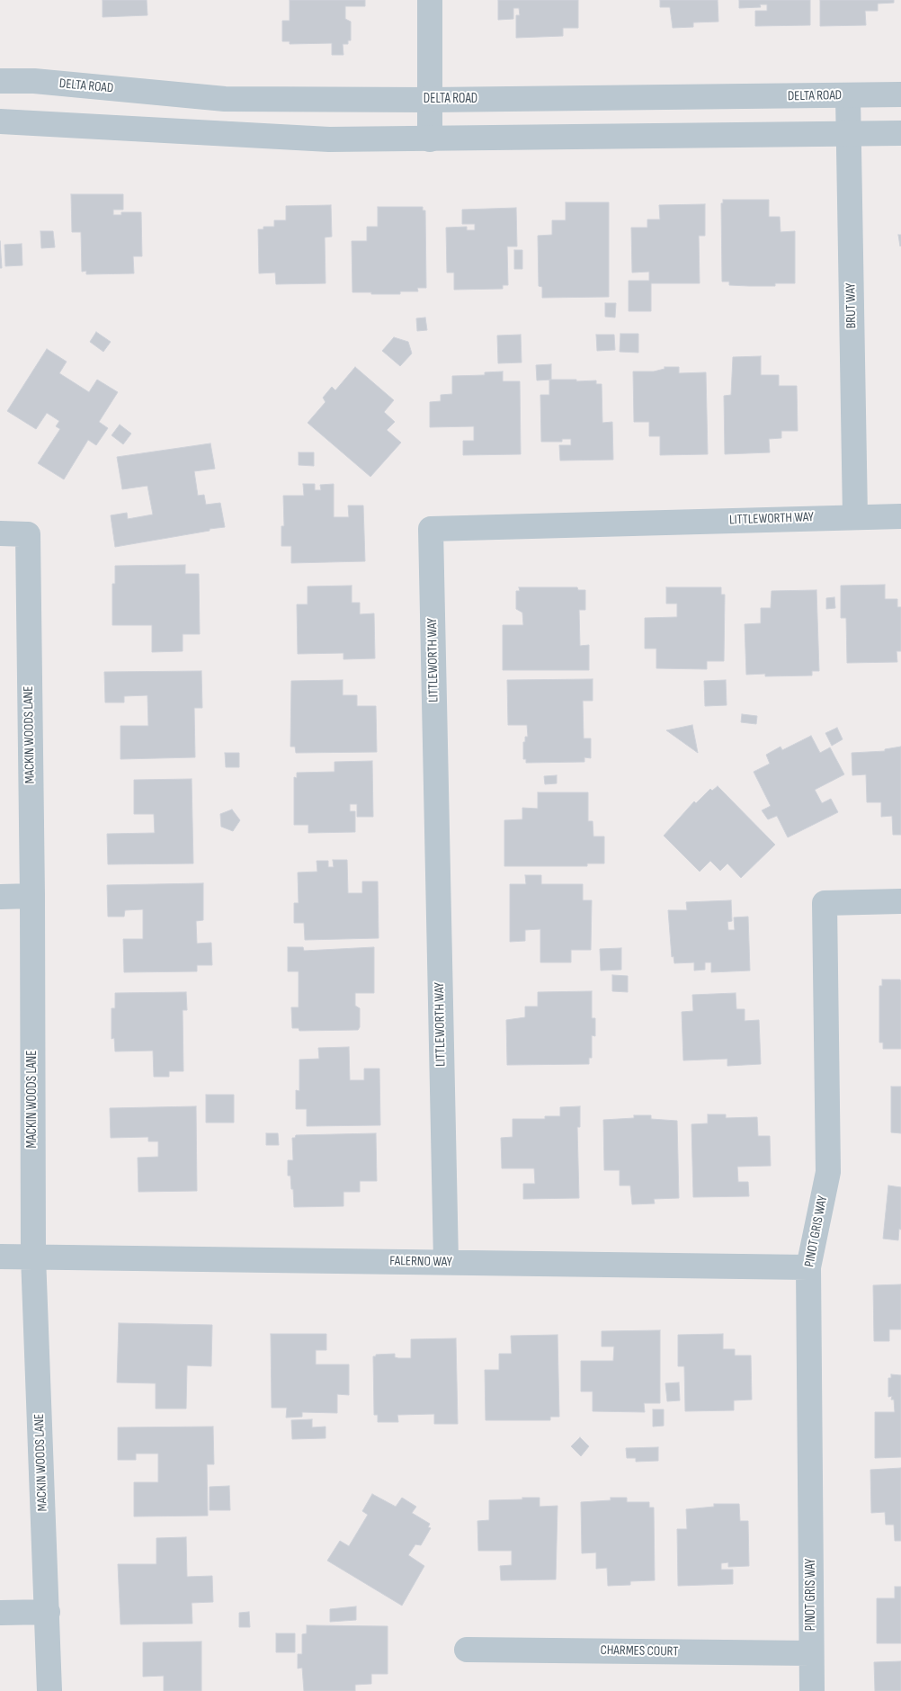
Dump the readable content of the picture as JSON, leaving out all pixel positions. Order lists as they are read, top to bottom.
{
  "streets": {
    "street": [
      "DELTA ROAD",
      "BRUT WAY",
      "LITTLEWORTH WAY",
      "MACKIN WOODS LANE",
      "PINOT GRIS WAY",
      "FALERNO WAY",
      "CHARMES COURT"
    ]
  },
  "crossings": [
    ["DELTA ROAD", "BRUT WAY"],
    ["BRUT WAY", "LITTLEWORTH WAY"],
    ["LITTLEWORTH WAY", "FALERNO WAY"],
    ["MACKIN WOODS LANE", "FALERNO WAY"],
    ["PINOT GRIS WAY", "FALERNO WAY"],
    ["PINOT GRIS WAY", "CHARMES COURT"]
  ]
}
